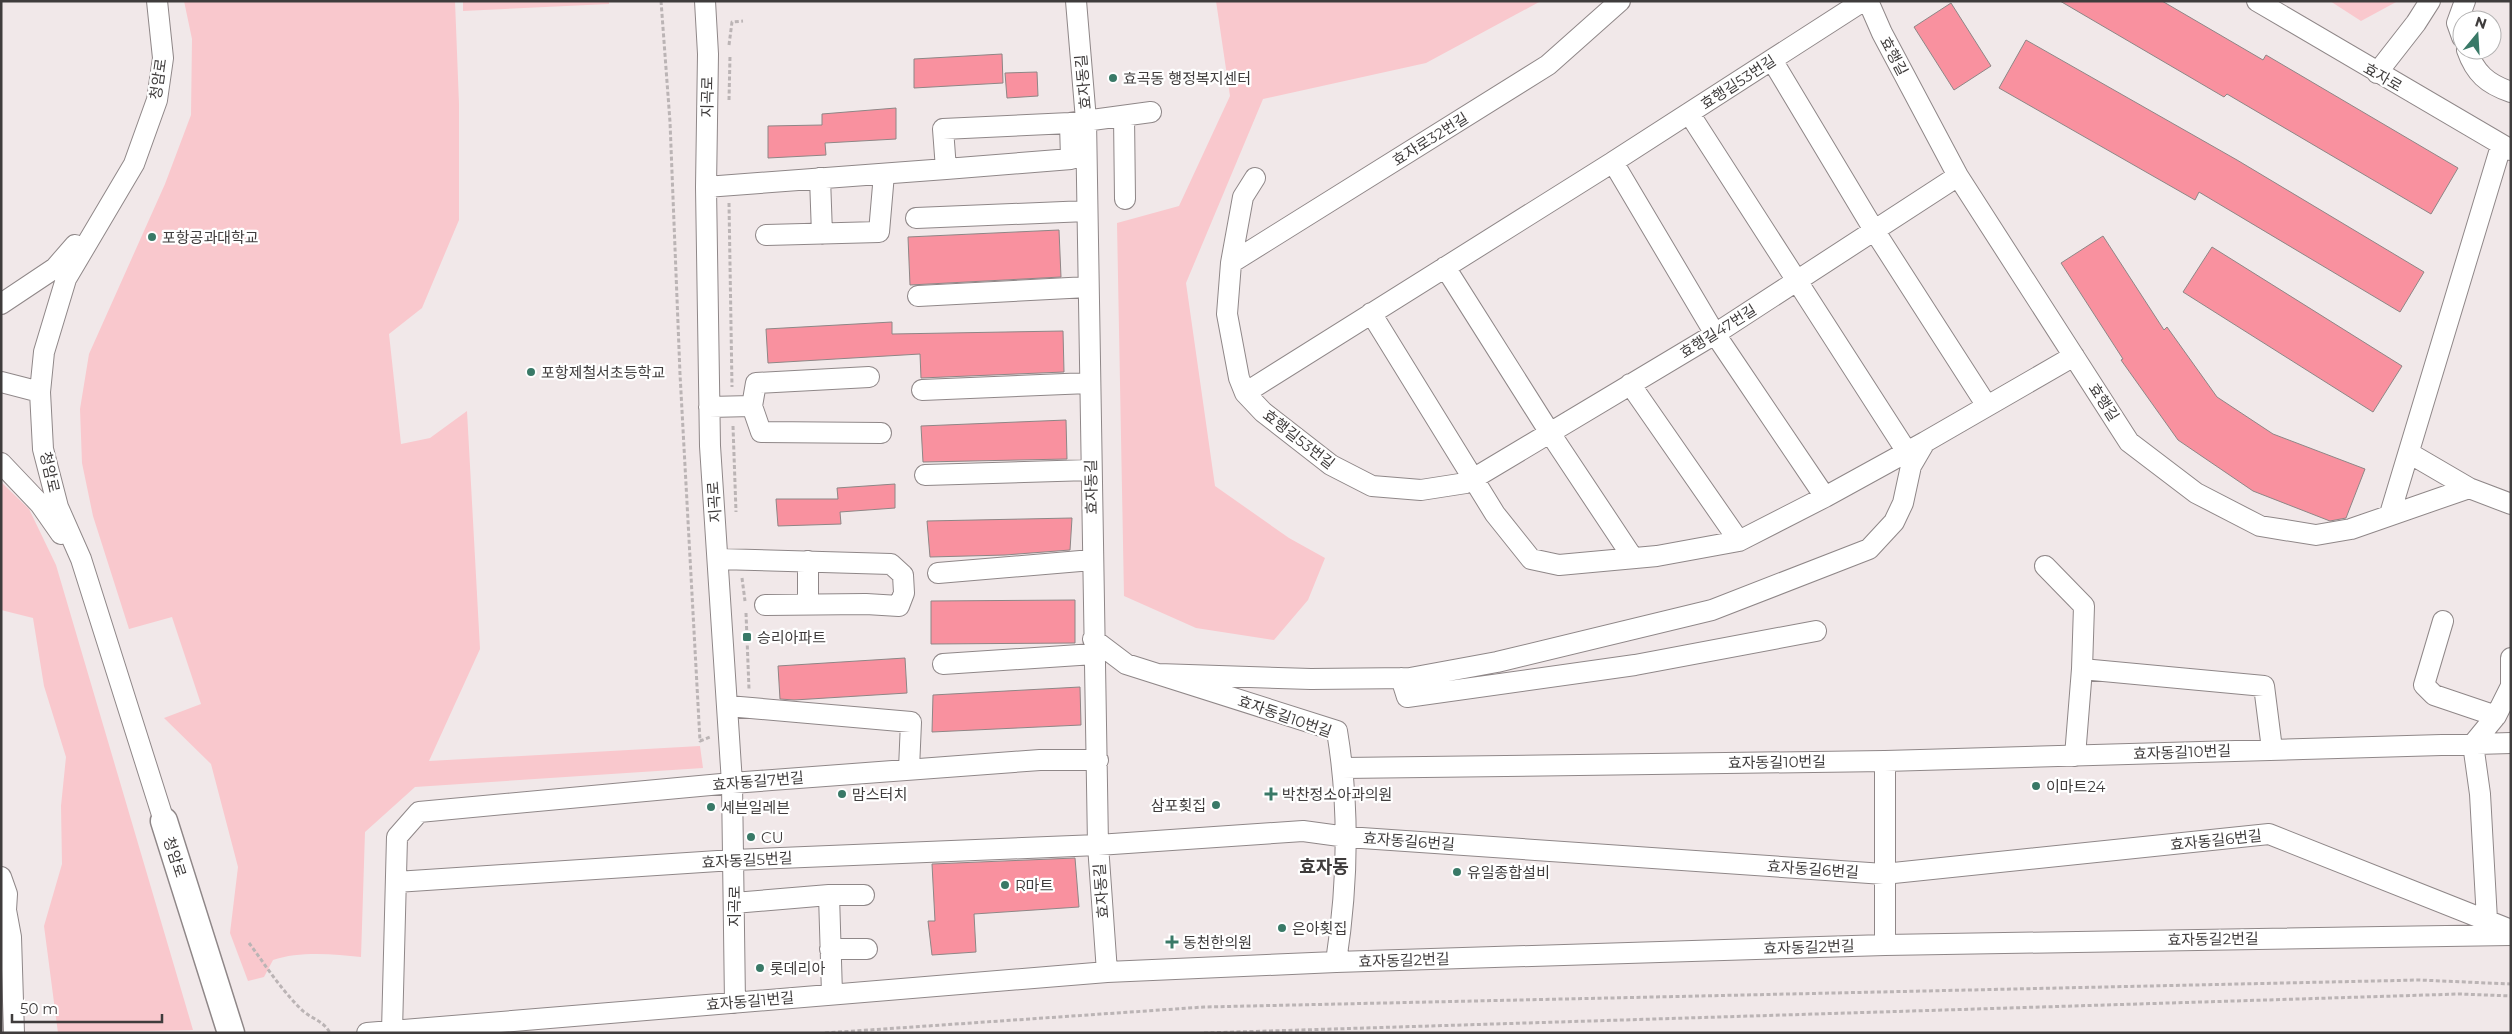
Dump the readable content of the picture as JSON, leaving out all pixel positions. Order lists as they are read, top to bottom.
{
  "streets": {
    "main road": ["청암로"],
    "street": [
      "효행길",
      "효자로",
      "효자동길",
      "효행길53번길",
      "지곡로",
      "효자로32번길",
      "효행길47번길",
      "효자동길10번길",
      "효자동길7번길",
      "효자동길6번길",
      "효자동길5번길",
      "효자동길2번길",
      "효자동길1번길"
    ]
  },
  "crossings": [
    ["효행길", "효행길47번길"],
    ["효자동길", "효자동길10번길"],
    ["효자동길", "효자동길7번길"],
    ["효자동길", "효자동길6번길"],
    ["효자동길", "효자동길5번길"],
    ["효자동길", "효자동길2번길"],
    ["효자동길", "효자동길1번길"],
    ["효행길53번길", "효행길47번길"],
    ["지곡로", "효자동길7번길"],
    ["지곡로", "효자동길5번길"],
    ["지곡로", "효자동길1번길"],
    ["효자동길7번길", "효자동길5번길"],
    ["효자동길6번길", "효자동길5번길"],
    ["효자동길2번길", "효자동길1번길"]
  ],
  "districts": ["효자동"],
  "places": {
    "other": [
      "효곡동 행정복지센터",
      "포항공과대학교",
      "포항제철서초등학교",
      "이마트24",
      "맘스터치",
      "삼포횟집",
      "세븐일레븐",
      "CU",
      "유일종합설비",
      "R마트",
      "은아횟집",
      "롯데리아"
    ],
    "transit": ["승리아파트"],
    "health": ["박찬정소아과의원", "동천한의원"]
  },
  "scale_bar": "50 m",
  "north": "top"
}
